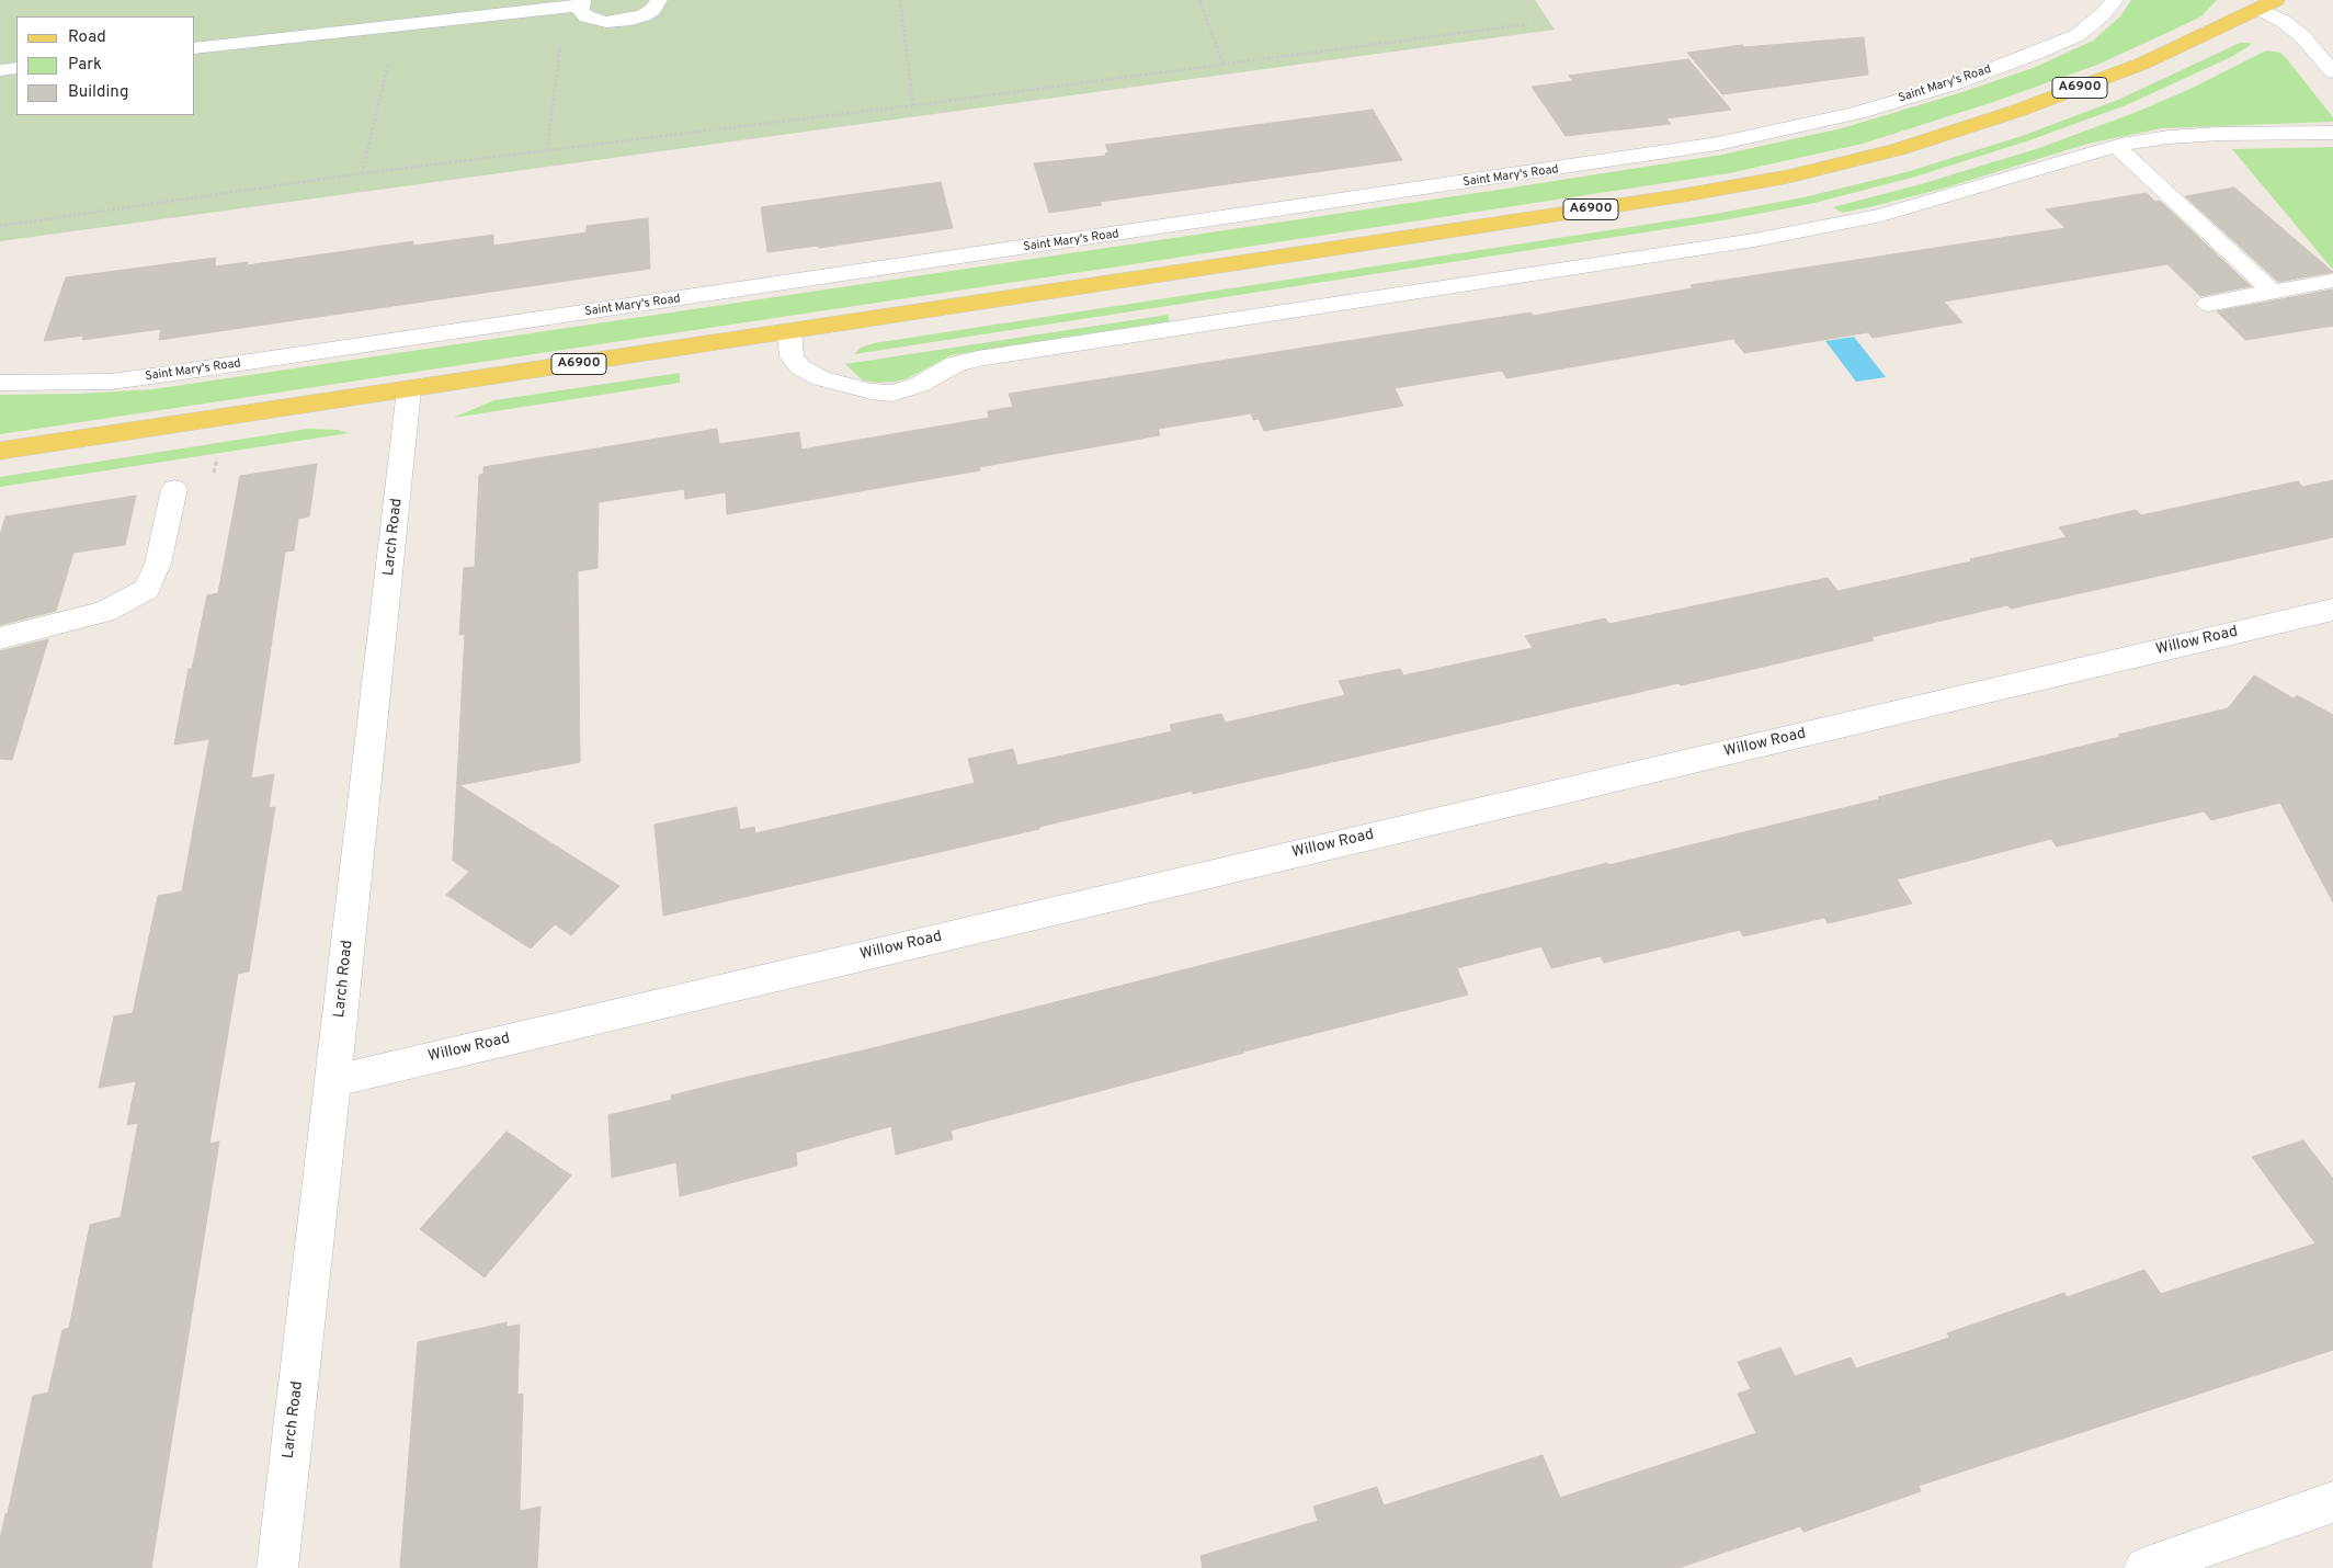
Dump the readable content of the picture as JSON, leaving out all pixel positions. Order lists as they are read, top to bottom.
{
  "streets": {
    "main road": ["A6900"],
    "street": ["Saint Mary's Road", "Larch Road", "Willow Road"]
  },
  "crossings": [
    ["A6900", "Larch Road"],
    ["Larch Road", "Willow Road"]
  ],
  "legend": ["Road", "Park", "Building"]
}
